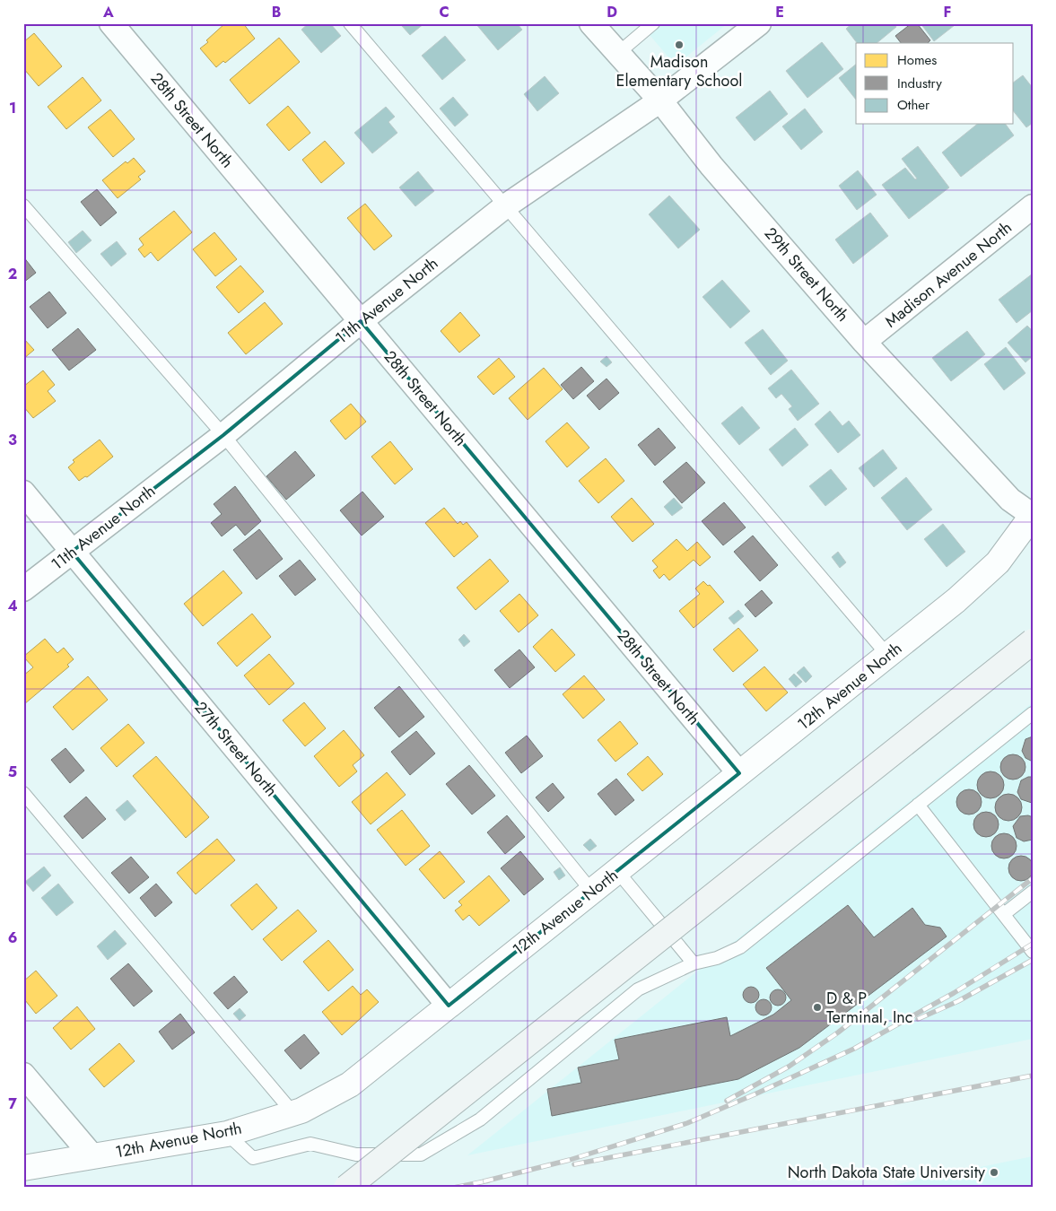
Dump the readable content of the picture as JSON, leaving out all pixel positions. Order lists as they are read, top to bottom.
{
  "streets": {
    "street": [
      "28th Street North",
      "29th Street North",
      "Madison Avenue North",
      "11th Avenue North",
      "12th Avenue North",
      "27th Street North"
    ]
  },
  "crossings": [
    ["28th Street North", "11th Avenue North"],
    ["28th Street North", "12th Avenue North"],
    ["29th Street North", "Madison Avenue North"],
    ["29th Street North", "11th Avenue North"],
    ["29th Street North", "12th Avenue North"],
    ["11th Avenue North", "27th Street North"],
    ["12th Avenue North", "27th Street North"]
  ],
  "places": ["Madison Elementary School", "D & P Terminal, Inc", "North Dakota State University"],
  "legend": ["Homes", "Industry", "Other"],
  "grid": {
    "columns": [
      "A",
      "B",
      "C",
      "D",
      "E",
      "F"
    ],
    "rows": [
      "1",
      "2",
      "3",
      "4",
      "5",
      "6",
      "7"
    ]
  }
}
